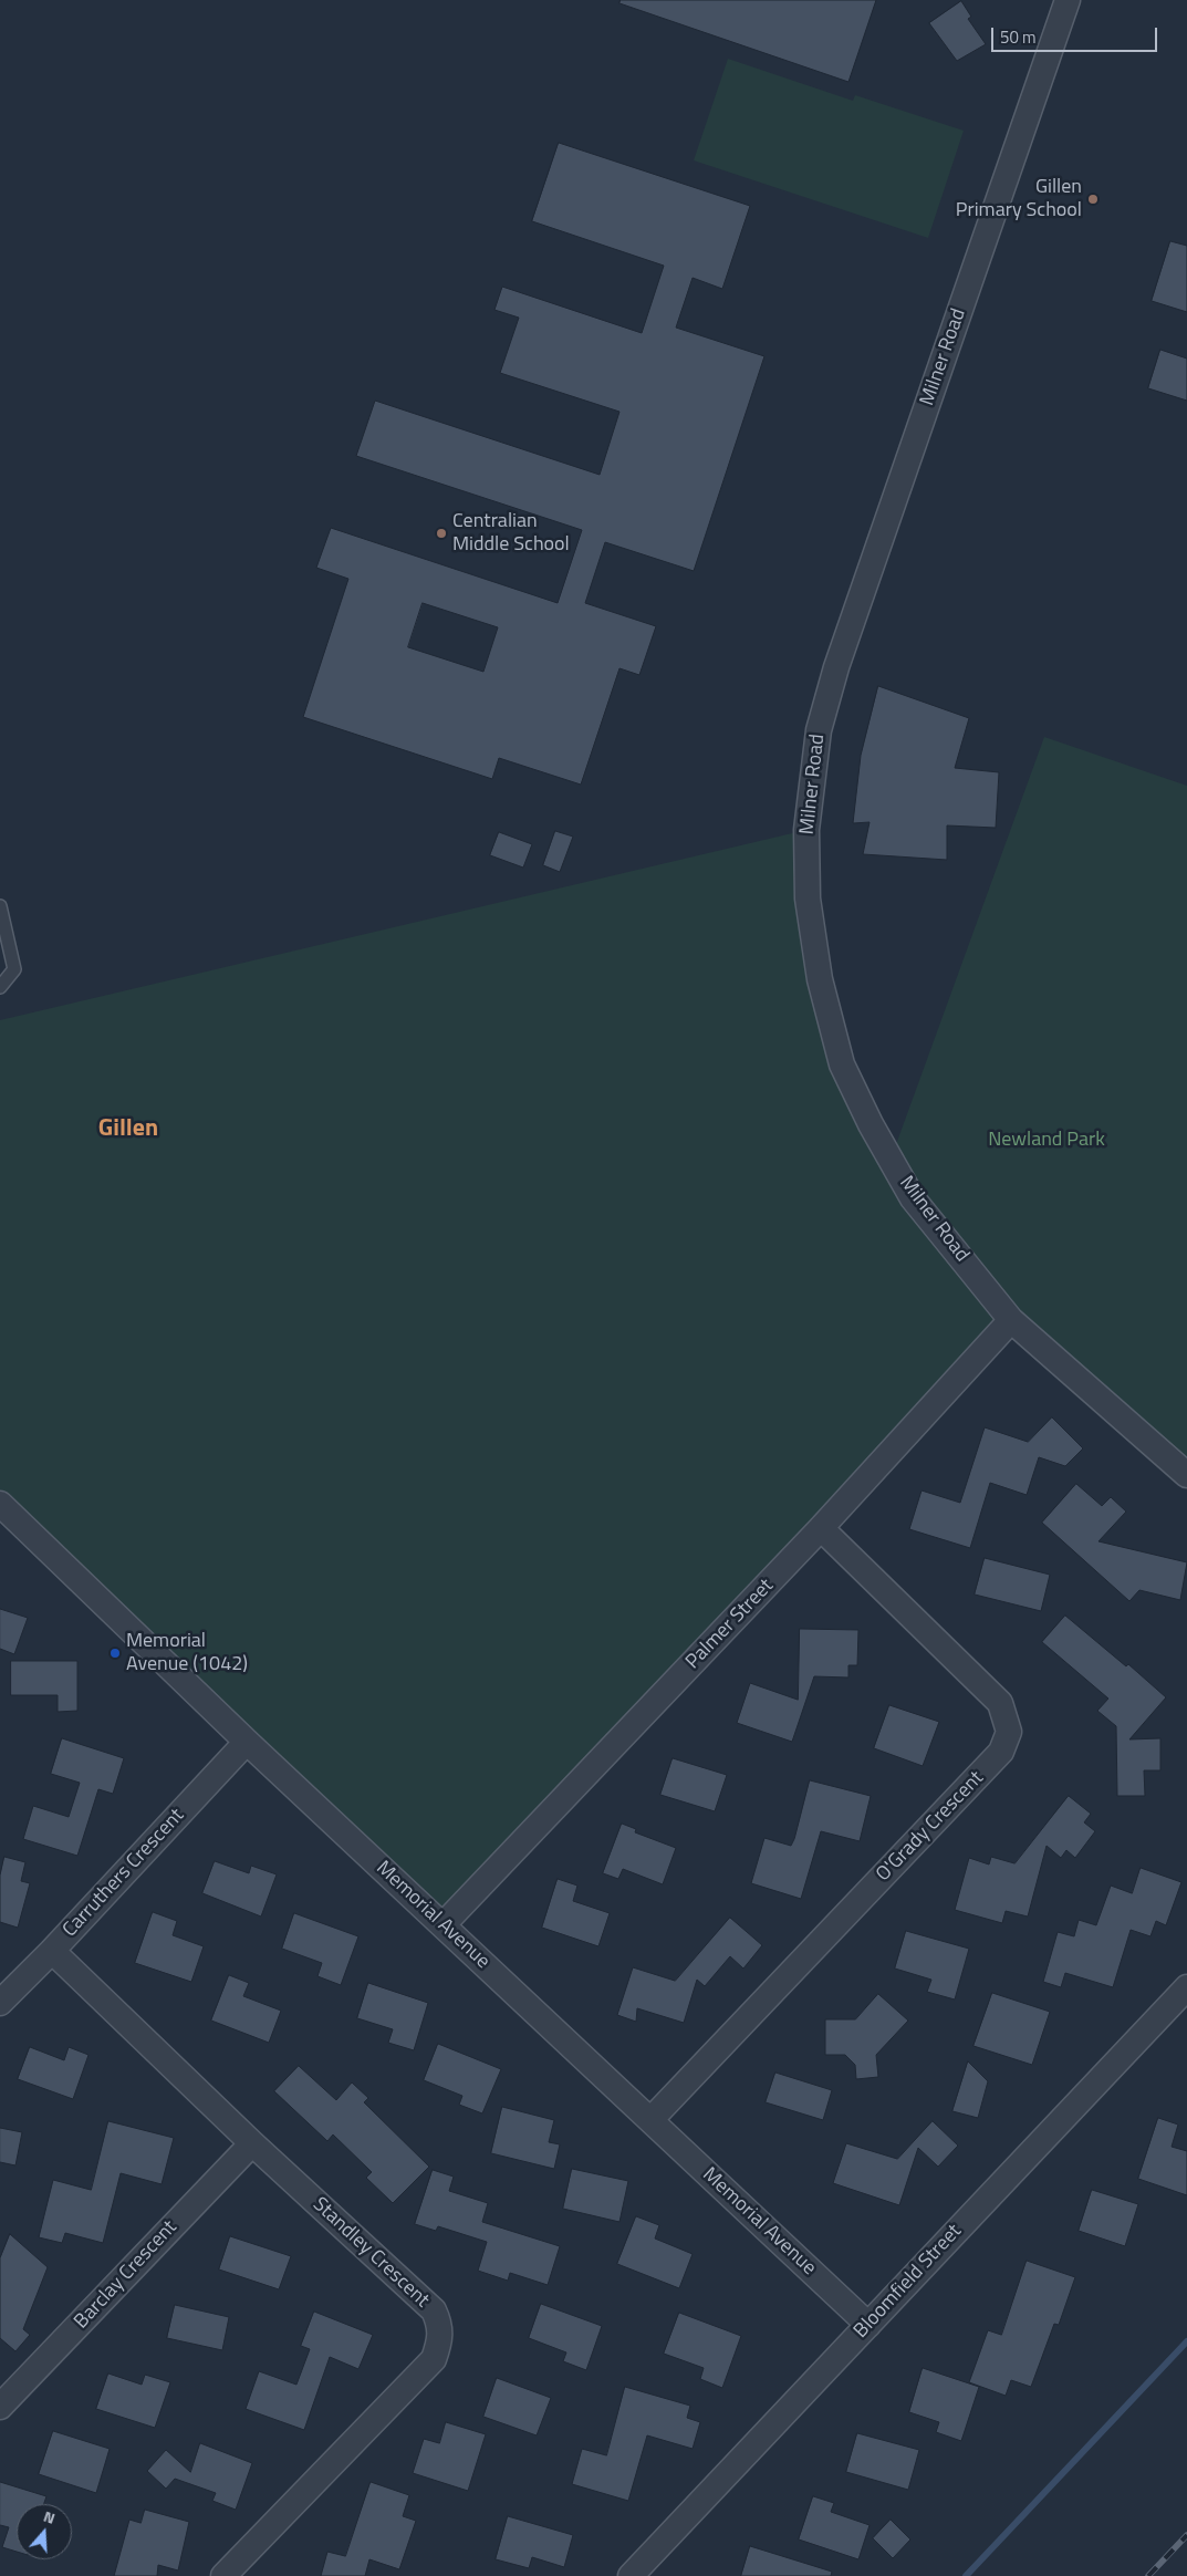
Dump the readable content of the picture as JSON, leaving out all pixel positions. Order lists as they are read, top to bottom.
{
  "streets": {
    "street": [
      "Milner Road",
      "Palmer Street",
      "O'Grady Crescent",
      "Carruthers Crescent",
      "Memorial Avenue",
      "Standley Crescent",
      "Barclay Crescent",
      "Bloomfield Street"
    ]
  },
  "crossings": [
    ["Milner Road", "Palmer Street"],
    ["Palmer Street", "O'Grady Crescent"],
    ["Palmer Street", "Memorial Avenue"],
    ["O'Grady Crescent", "Memorial Avenue"],
    ["Carruthers Crescent", "Memorial Avenue"],
    ["Carruthers Crescent", "Standley Crescent"],
    ["Memorial Avenue", "Bloomfield Street"],
    ["Standley Crescent", "Barclay Crescent"]
  ],
  "districts": ["Gillen"],
  "parks": ["Newland Park"],
  "places": ["Gillen Primary School", "Centralian Middle School", "Memorial Avenue (1042)"],
  "scale_bar": "50 m",
  "north": "top"
}
